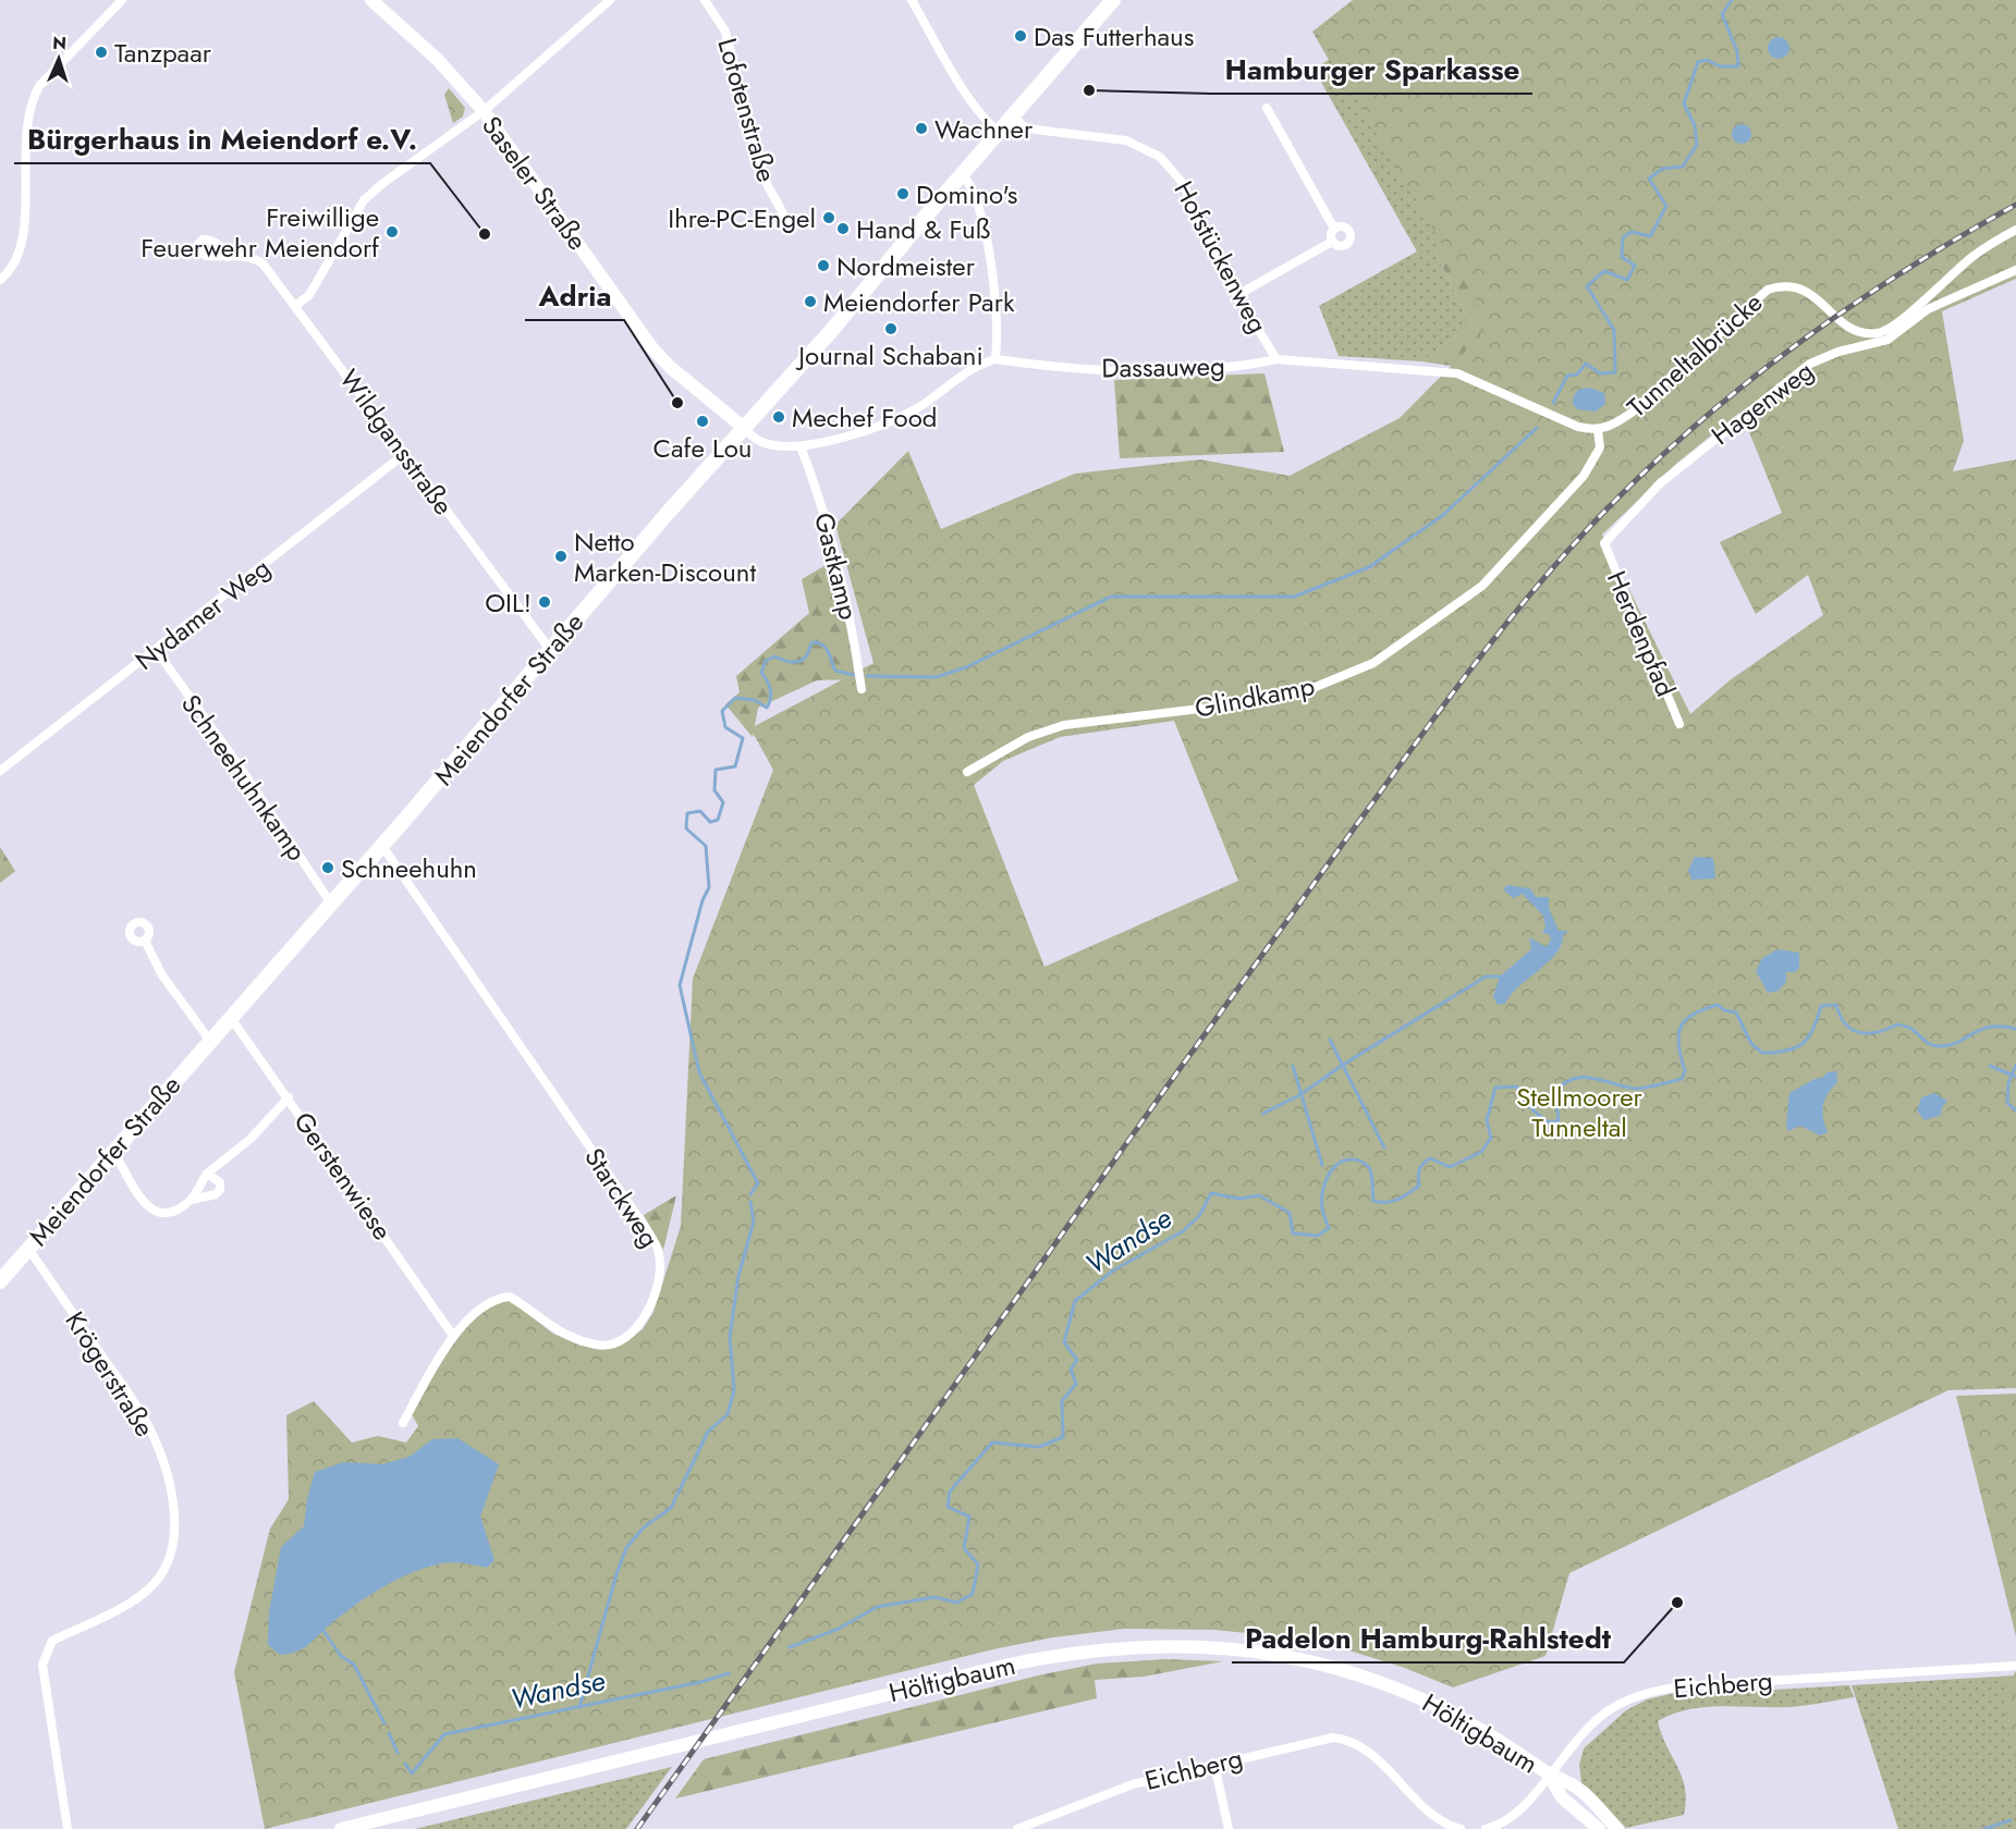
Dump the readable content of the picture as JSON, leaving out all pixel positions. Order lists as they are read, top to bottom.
{
  "streets": {
    "main road": ["Saseler Straße", "Meiendorfer Straße", "Höltigbaum"],
    "street": [
      "Lofotenstraße",
      "Hofstückenweg",
      "Tunneltalbrücke",
      "Dassauweg",
      "Hagenweg",
      "Wildgansstraße",
      "Gastkamp",
      "Nydamer Weg",
      "Herdenpfad",
      "Glindkamp",
      "Schneehuhnkamp",
      "Gerstenwiese",
      "Starckweg",
      "Krögerstraße",
      "Eichberg"
    ]
  },
  "crossings": [
    ["Saseler Straße", "Dassauweg"],
    ["Saseler Straße", "Meiendorfer Straße"],
    ["Hofstückenweg", "Dassauweg"],
    ["Hofstückenweg", "Meiendorfer Straße"],
    ["Tunneltalbrücke", "Dassauweg"],
    ["Tunneltalbrücke", "Glindkamp"],
    ["Dassauweg", "Gastkamp"],
    ["Dassauweg", "Glindkamp"],
    ["Dassauweg", "Meiendorfer Straße"],
    ["Hagenweg", "Herdenpfad"],
    ["Wildgansstraße", "Nydamer Weg"],
    ["Wildgansstraße", "Meiendorfer Straße"],
    ["Nydamer Weg", "Schneehuhnkamp"],
    ["Meiendorfer Straße", "Schneehuhnkamp"],
    ["Meiendorfer Straße", "Gerstenwiese"],
    ["Meiendorfer Straße", "Starckweg"],
    ["Meiendorfer Straße", "Krögerstraße"],
    ["Gerstenwiese", "Starckweg"],
    ["Höltigbaum", "Eichberg"]
  ],
  "water": ["Wandse"],
  "parks": ["Stellmoorer Tunneltal"],
  "places": [
    "Das Futterhaus",
    "Tanzpaar",
    "Hamburger Sparkasse",
    "Wachner",
    "Domino's",
    "Ihre-PC-Engel",
    "Hand & Fuß",
    "Freiwillige Feuerwehr Meiendorf",
    "Bürgerhaus in Meiendorf e.V.",
    "Nordmeister",
    "Meiendorfer Park",
    "Journal Schabani",
    "Adria",
    "Mechef Food",
    "Cafe Lou",
    "Netto Marken-Discount",
    "OIL!",
    "Schneehuhn",
    "Padelon Hamburg-Rahlstedt"
  ],
  "north": "top"
}
